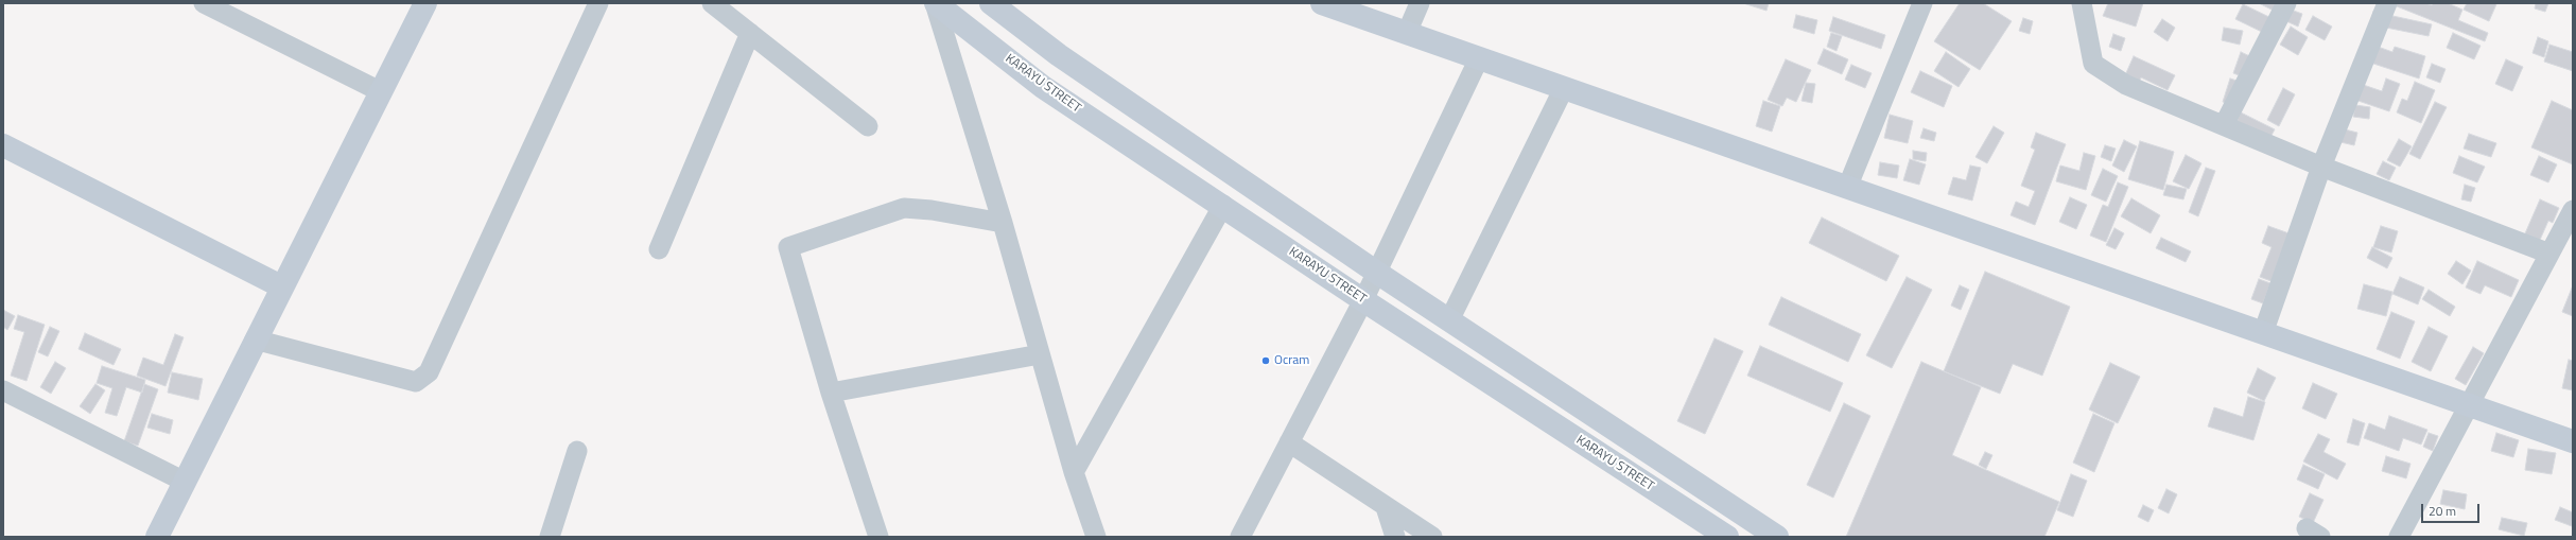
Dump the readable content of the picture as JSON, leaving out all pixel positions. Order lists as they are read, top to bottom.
{
  "streets": {
    "street": ["KARAYU STREET"]
  },
  "places": ["Ocram"],
  "scale_bar": "20 m"
}
